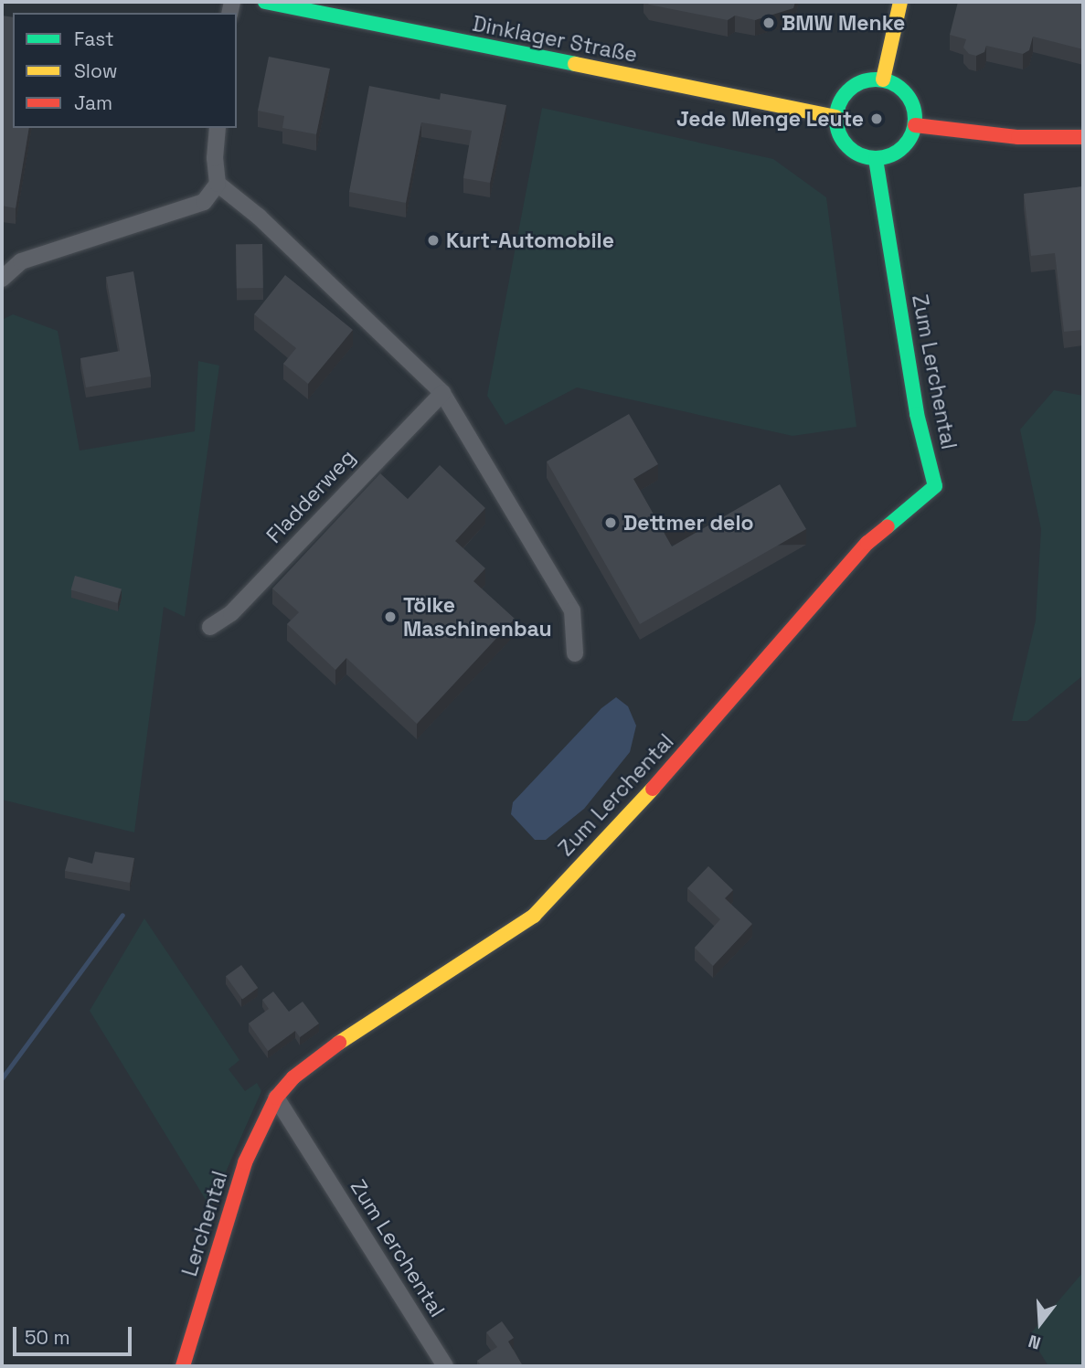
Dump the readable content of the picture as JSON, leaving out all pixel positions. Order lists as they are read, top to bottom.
{
  "streets": {
    "street": [
      "Dinklager Straße",
      "Zum Lerchental",
      "Fladderweg",
      "Lerchental"
    ]
  },
  "crossings": [
    ["Dinklager Straße", "Zum Lerchental"],
    ["Zum Lerchental", "Lerchental"]
  ],
  "places": [
    "BMW Menke",
    "Jede Menge Leute",
    "Kurt-Automobile",
    "Dettmer delo",
    "Tölke Maschinenbau"
  ],
  "legend": ["Fast", "Slow", "Jam"],
  "scale_bar": "50 m",
  "north": "bottom"
}
